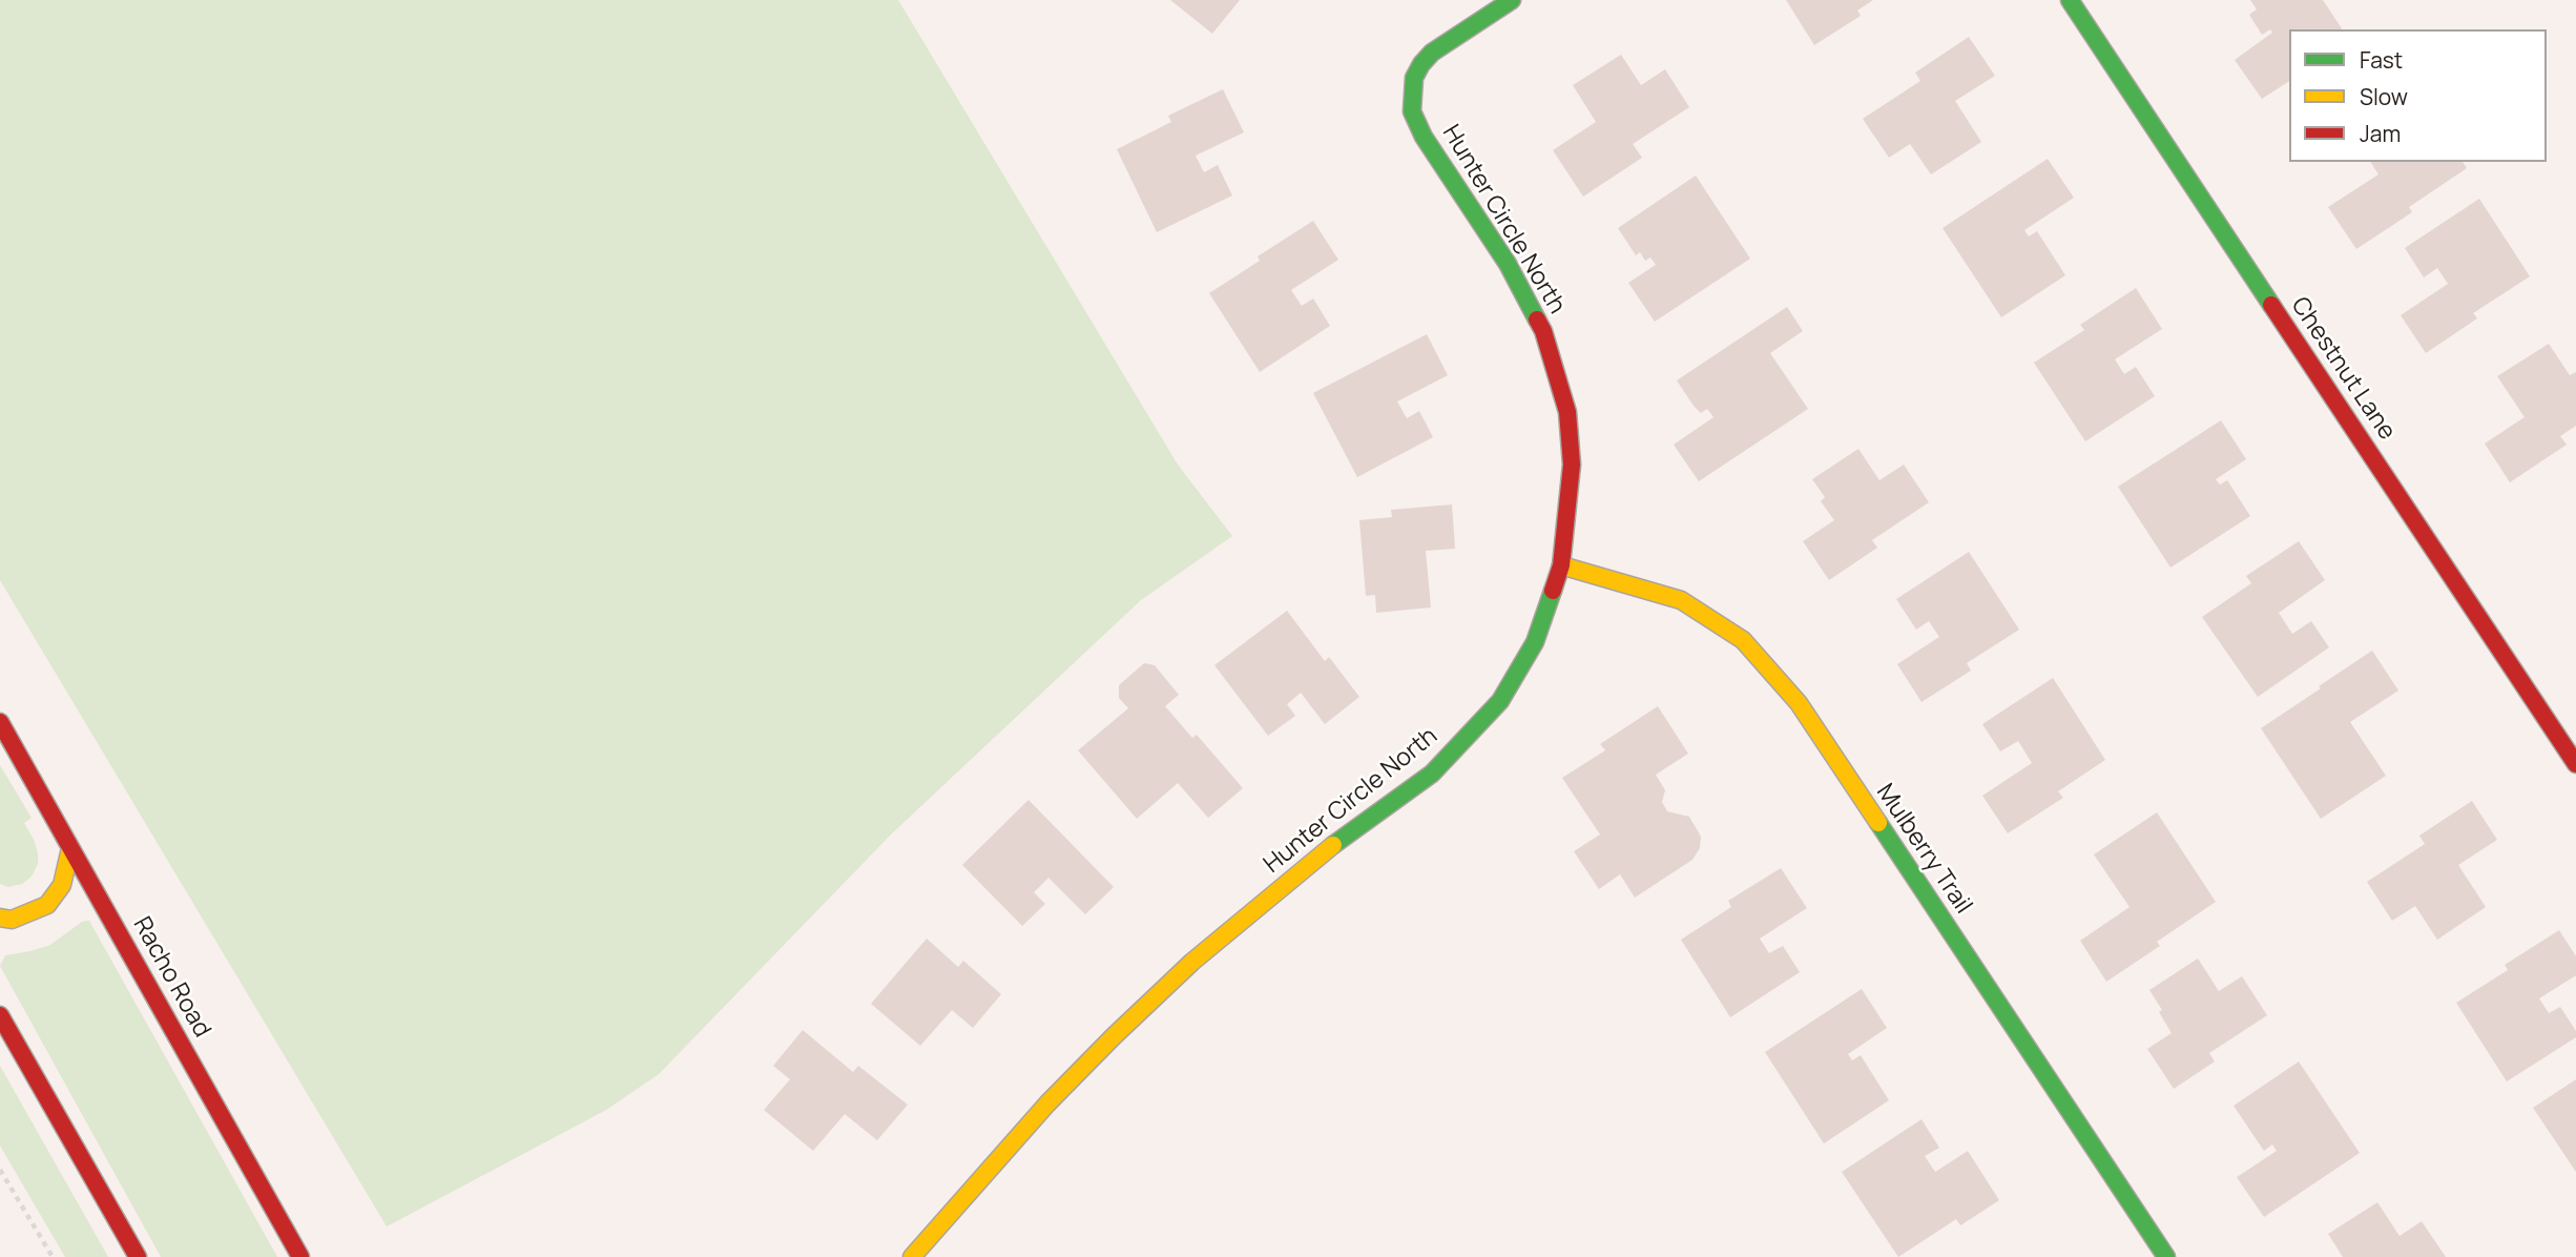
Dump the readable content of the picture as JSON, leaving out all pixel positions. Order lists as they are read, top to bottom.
{
  "streets": {
    "street": [
      "Hunter Circle North",
      "Chestnut Lane",
      "Mulberry Trail",
      "Racho Road"
    ]
  },
  "crossings": [
    ["Hunter Circle North", "Mulberry Trail"]
  ],
  "legend": ["Fast", "Slow", "Jam"]
}
